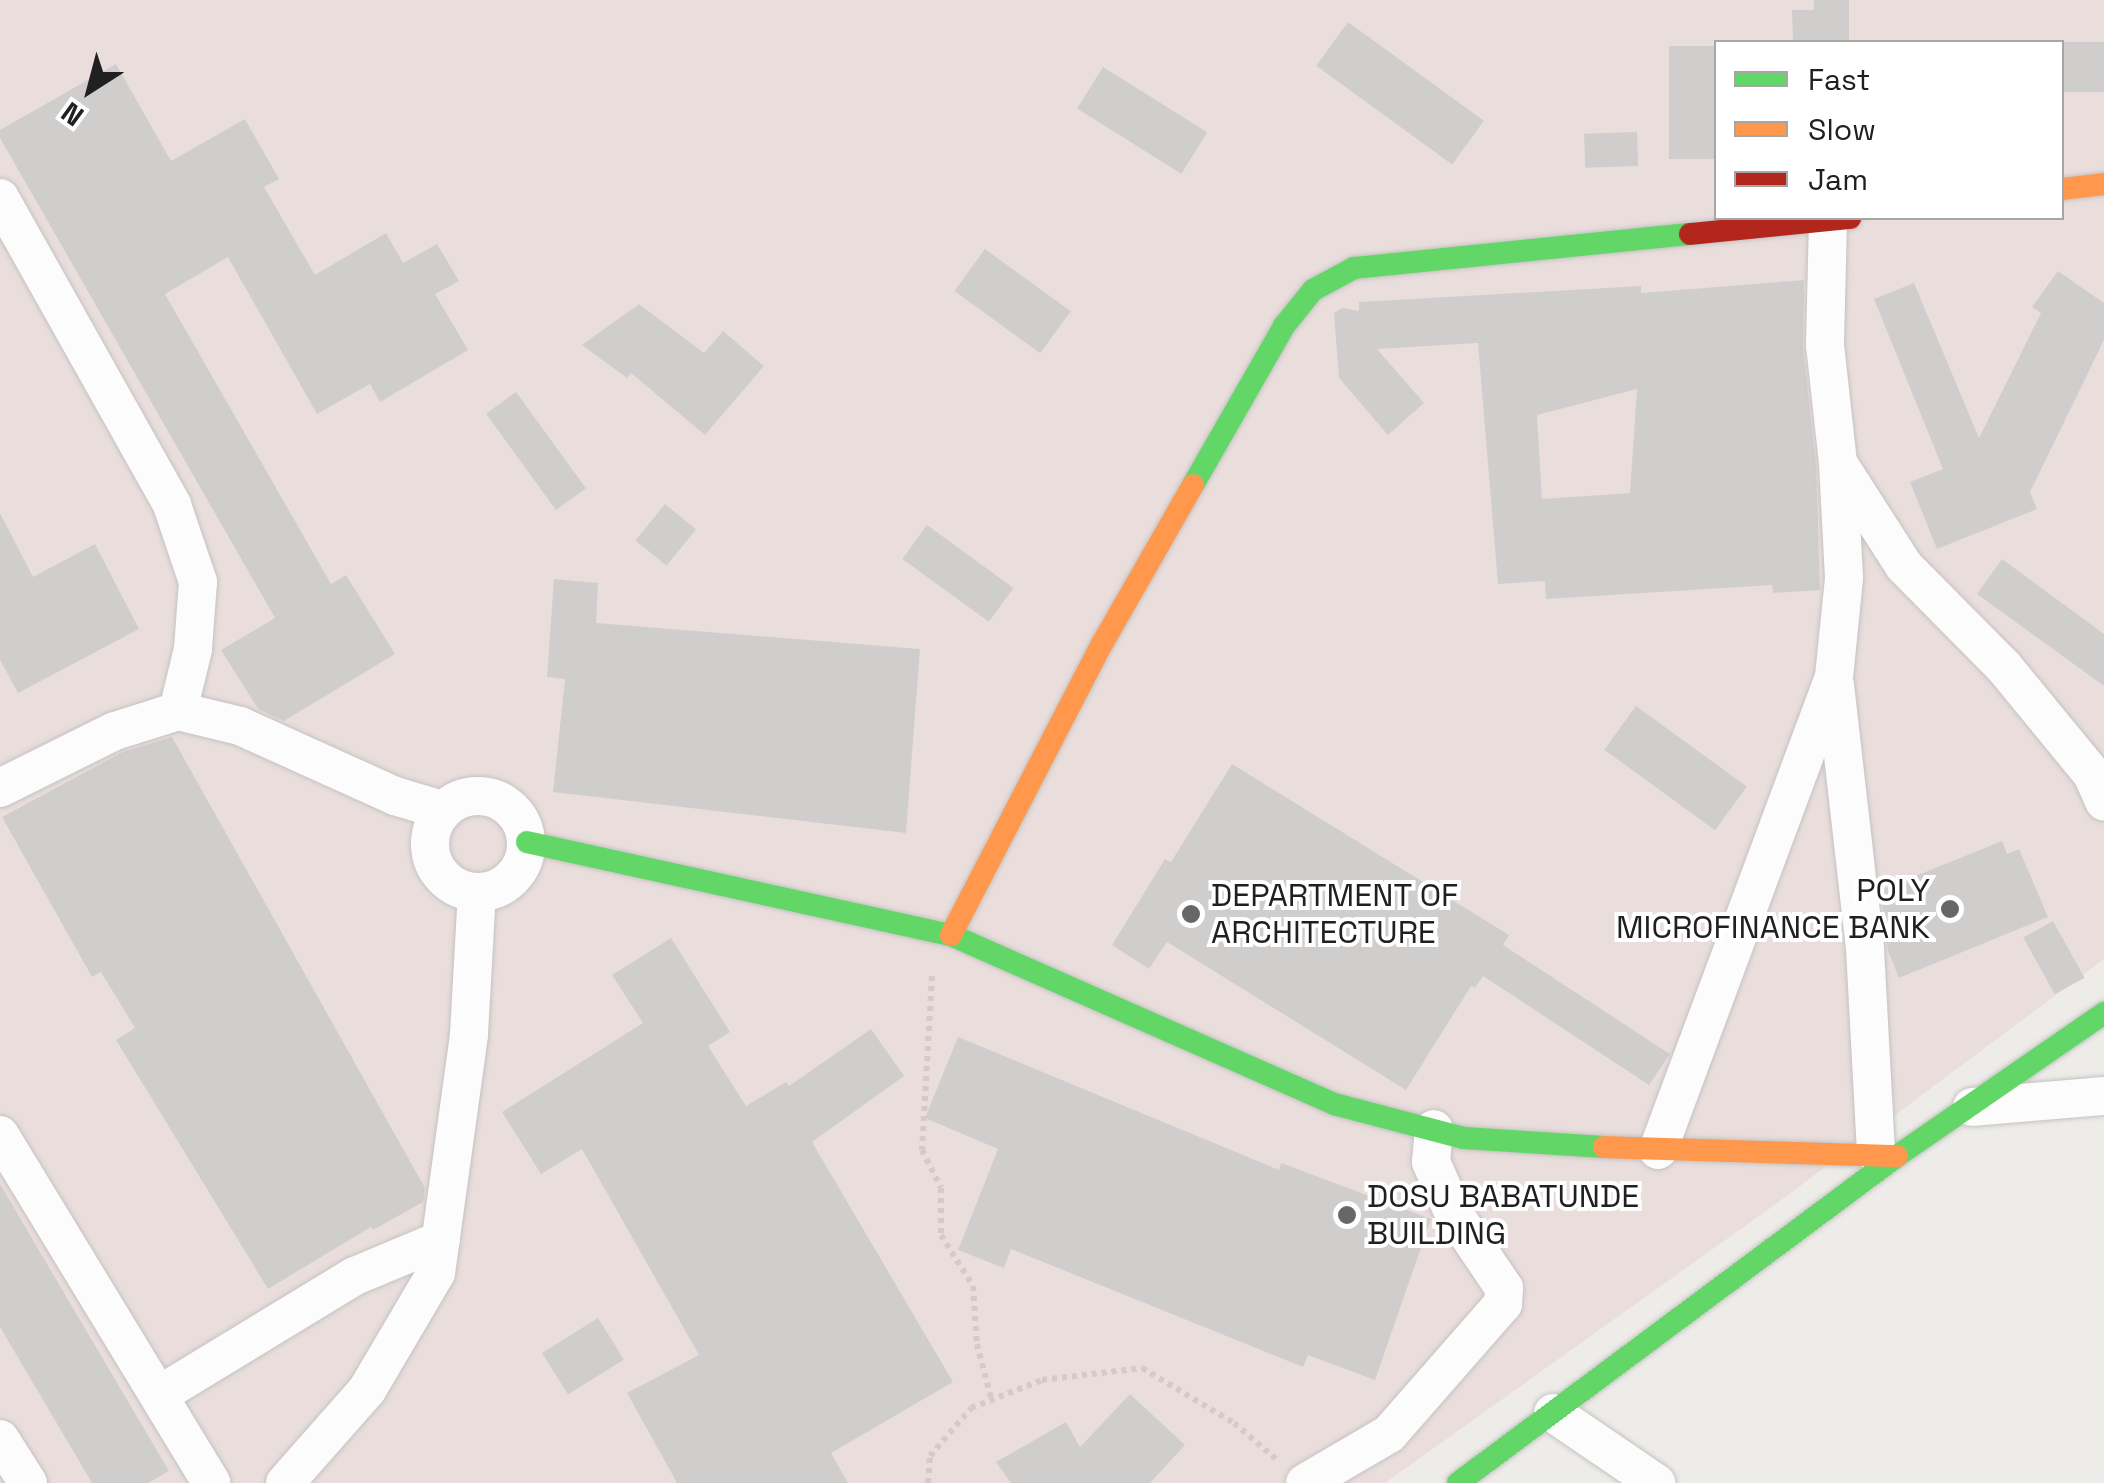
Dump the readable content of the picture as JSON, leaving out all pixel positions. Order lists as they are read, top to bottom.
{
  "places": ["POLY MICROFINANCE BANK", "DEPARTMENT OF ARCHITECTURE", "DOSU BABATUNDE BUILDING"],
  "legend": ["Fast", "Slow", "Jam"],
  "north": "bottom left"
}
